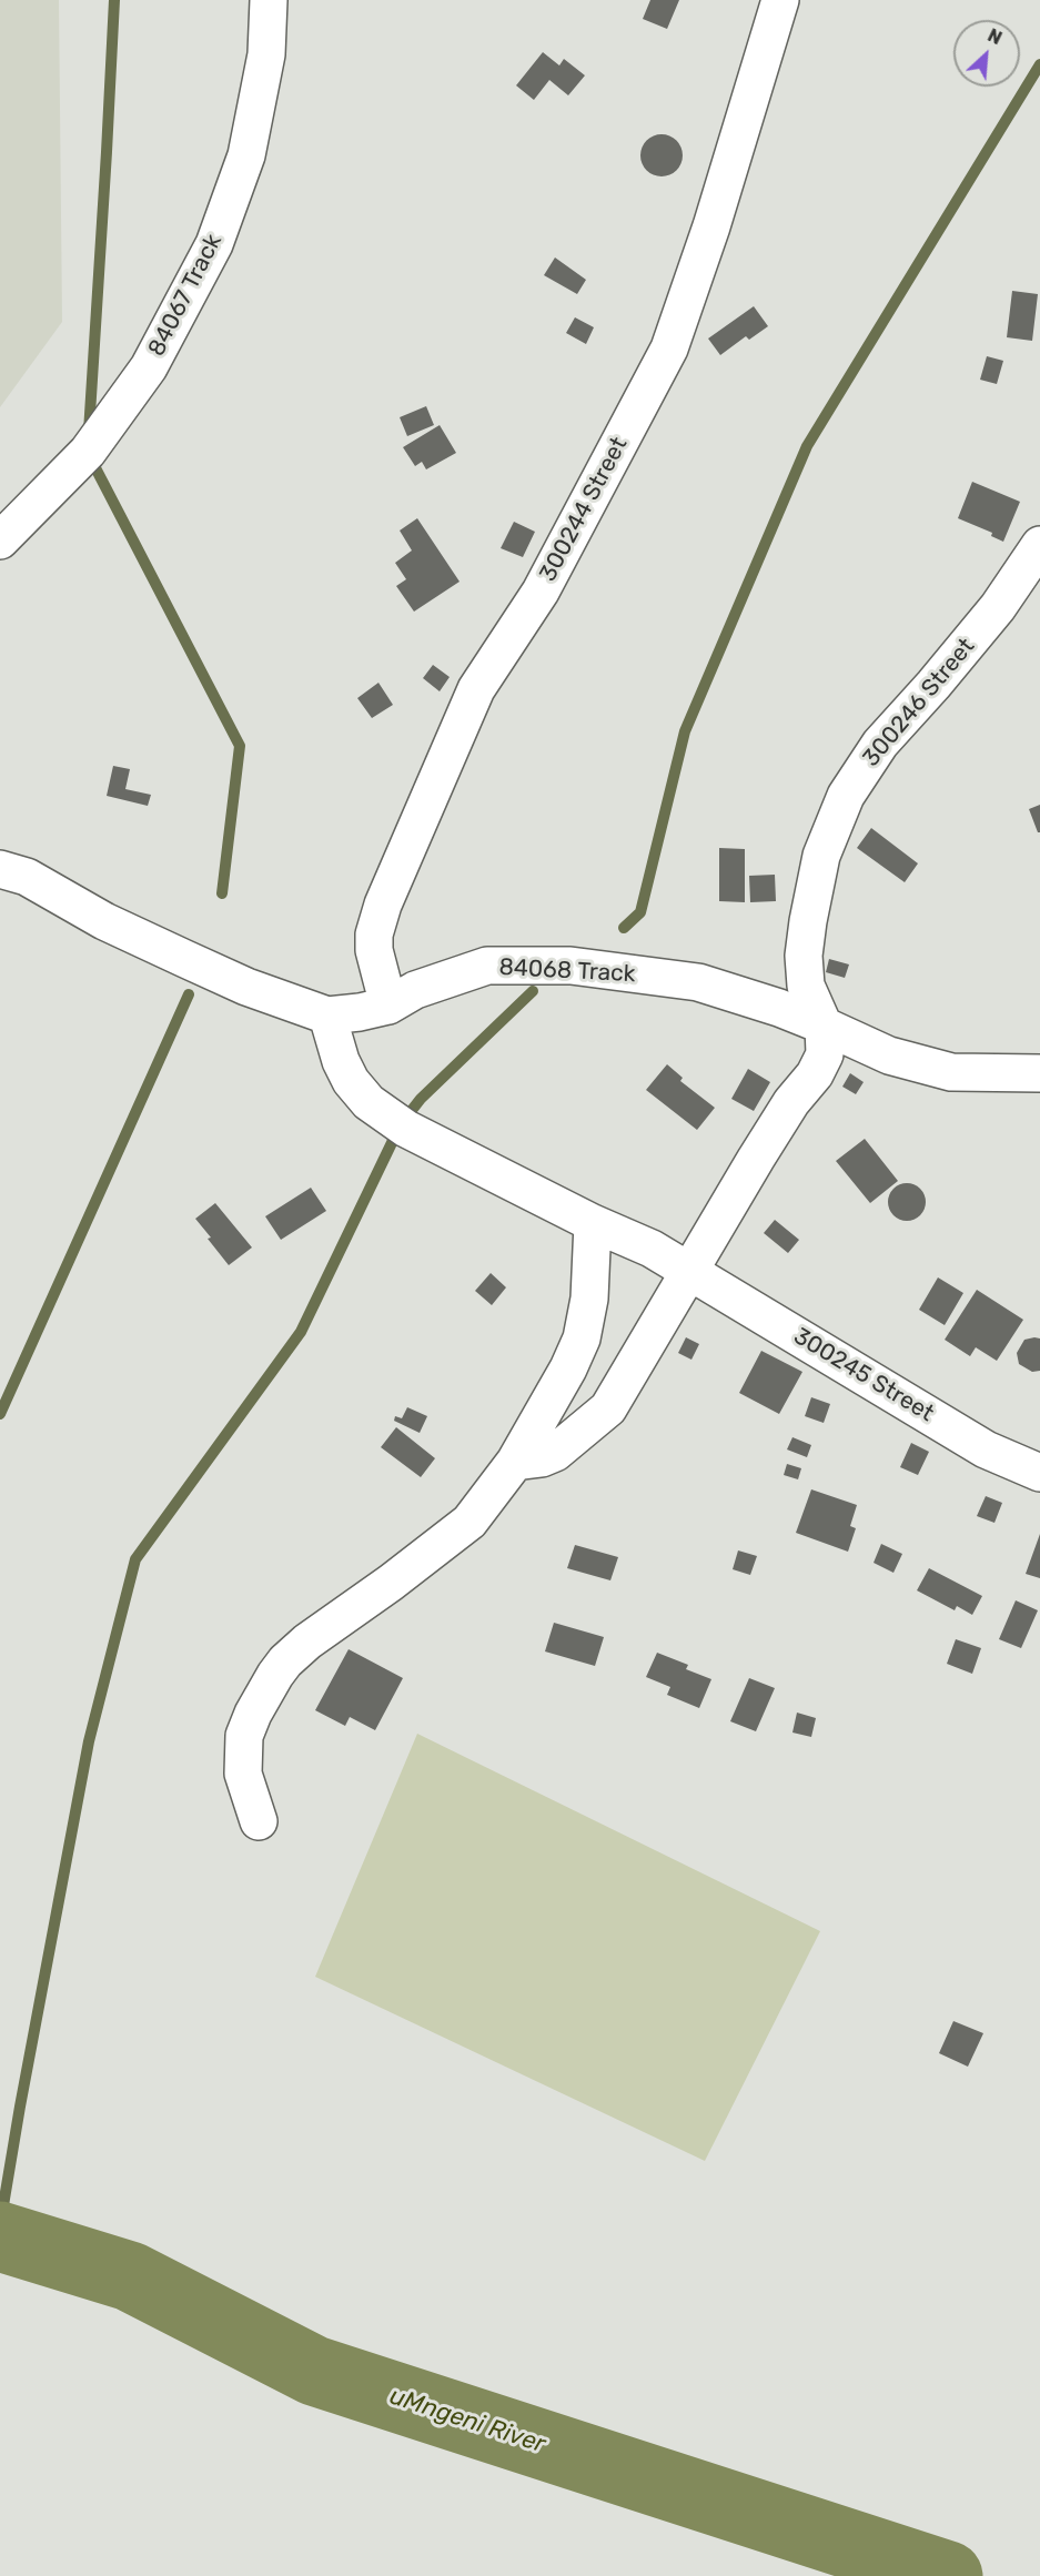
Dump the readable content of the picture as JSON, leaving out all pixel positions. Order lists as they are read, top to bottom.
{
  "streets": {
    "street": [
      "84067 Track",
      "300244 Street",
      "300246 Street",
      "84068 Track",
      "300245 Street"
    ]
  },
  "crossings": [
    ["300244 Street", "84068 Track"],
    ["300246 Street", "84068 Track"],
    ["84068 Track", "300245 Street"]
  ],
  "water": ["uMngeni River"],
  "north": "top right"
}
